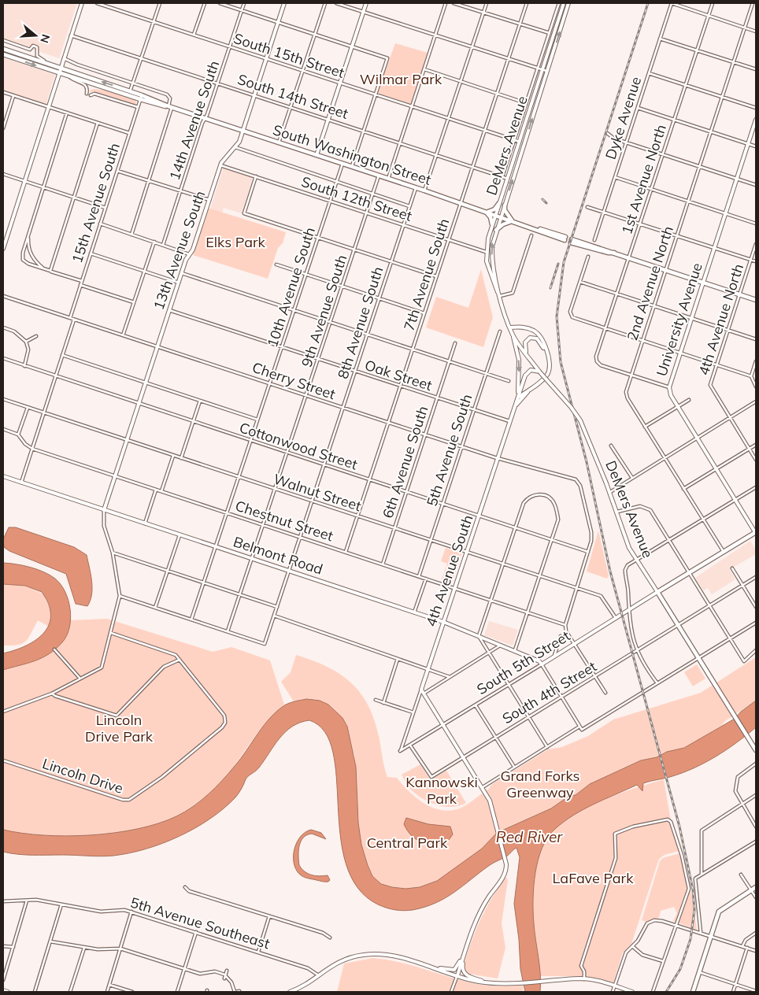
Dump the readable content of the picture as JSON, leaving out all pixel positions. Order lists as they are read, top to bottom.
{
  "streets": {
    "main road": ["DeMers Avenue", "South Washington Street"],
    "street": [
      "South 15th Street",
      "South 14th Street",
      "Dyke Avenue",
      "14th Avenue South",
      "1st Avenue North",
      "South 12th Street",
      "15th Avenue South",
      "13th Avenue South",
      "7th Avenue South",
      "2nd Avenue North",
      "10th Avenue South",
      "9th Avenue South",
      "University Avenue",
      "4th Avenue North",
      "8th Avenue South",
      "Oak Street",
      "Cherry Street",
      "Cottonwood Street",
      "5th Avenue South",
      "6th Avenue South",
      "Walnut Street",
      "Chestnut Street",
      "Belmont Road",
      "4th Avenue South",
      "South 5th Street",
      "South 4th Street",
      "Lincoln Drive",
      "5th Avenue Southeast"
    ]
  },
  "crossings": [
    ["South 15th Street", "14th Avenue South"],
    ["South 15th Street", "DeMers Avenue"],
    ["South 15th Street", "13th Avenue South"],
    ["South 15th Street", "7th Avenue South"],
    ["South 14th Street", "14th Avenue South"],
    ["South 14th Street", "DeMers Avenue"],
    ["South 14th Street", "13th Avenue South"],
    ["South 14th Street", "7th Avenue South"],
    ["14th Avenue South", "South Washington Street"],
    ["DeMers Avenue", "South Washington Street"],
    ["DeMers Avenue", "South 12th Street"],
    ["DeMers Avenue", "South 5th Street"],
    ["DeMers Avenue", "South 4th Street"],
    ["South Washington Street", "15th Avenue South"],
    ["South Washington Street", "13th Avenue South"],
    ["South Washington Street", "7th Avenue South"],
    ["South Washington Street", "10th Avenue South"],
    ["South Washington Street", "9th Avenue South"],
    ["South Washington Street", "8th Avenue South"],
    ["1st Avenue North", "2nd Avenue North"],
    ["South 12th Street", "13th Avenue South"],
    ["South 12th Street", "7th Avenue South"],
    ["South 12th Street", "10th Avenue South"],
    ["South 12th Street", "9th Avenue South"],
    ["South 12th Street", "8th Avenue South"],
    ["15th Avenue South", "Cherry Street"],
    ["13th Avenue South", "Oak Street"],
    ["13th Avenue South", "Cherry Street"],
    ["13th Avenue South", "Cottonwood Street"],
    ["13th Avenue South", "Walnut Street"],
    ["13th Avenue South", "Chestnut Street"],
    ["13th Avenue South", "Belmont Road"],
    ["7th Avenue South", "Oak Street"],
    ["7th Avenue South", "Cherry Street"],
    ["7th Avenue South", "Cottonwood Street"],
    ["7th Avenue South", "Walnut Street"],
    ["7th Avenue South", "Chestnut Street"],
    ["10th Avenue South", "Oak Street"],
    ["10th Avenue South", "Cherry Street"],
    ["10th Avenue South", "Cottonwood Street"],
    ["10th Avenue South", "Walnut Street"],
    ["10th Avenue South", "Chestnut Street"],
    ["10th Avenue South", "Belmont Road"],
    ["9th Avenue South", "8th Avenue South"],
    ["9th Avenue South", "Oak Street"],
    ["9th Avenue South", "Cherry Street"],
    ["9th Avenue South", "Cottonwood Street"],
    ["9th Avenue South", "Walnut Street"],
    ["9th Avenue South", "Chestnut Street"],
    ["9th Avenue South", "Belmont Road"],
    ["8th Avenue South", "Oak Street"],
    ["8th Avenue South", "Cherry Street"],
    ["8th Avenue South", "Cottonwood Street"],
    ["8th Avenue South", "Walnut Street"],
    ["8th Avenue South", "Chestnut Street"],
    ["8th Avenue South", "Belmont Road"],
    ["Oak Street", "5th Avenue South"],
    ["Oak Street", "6th Avenue South"],
    ["Oak Street", "4th Avenue South"],
    ["Cherry Street", "Cottonwood Street"],
    ["Cherry Street", "5th Avenue South"],
    ["Cherry Street", "6th Avenue South"],
    ["Cherry Street", "4th Avenue South"],
    ["Cottonwood Street", "5th Avenue South"],
    ["Cottonwood Street", "6th Avenue South"],
    ["Cottonwood Street", "4th Avenue South"],
    ["5th Avenue South", "Walnut Street"],
    ["5th Avenue South", "Chestnut Street"],
    ["6th Avenue South", "Walnut Street"],
    ["6th Avenue South", "Chestnut Street"],
    ["Walnut Street", "4th Avenue South"],
    ["Walnut Street", "South 5th Street"],
    ["Chestnut Street", "4th Avenue South"],
    ["Belmont Road", "4th Avenue South"],
    ["Belmont Road", "South 5th Street"],
    ["4th Avenue South", "South 5th Street"],
    ["South 5th Street", "South 4th Street"]
  ],
  "water": ["Red River"],
  "parks": [
    "Wilmar Park",
    "Elks Park",
    "Lincoln Drive Park",
    "Grand Forks Greenway",
    "Kannowski Park",
    "Central Park",
    "LaFave Park"
  ],
  "north": "right"
}
